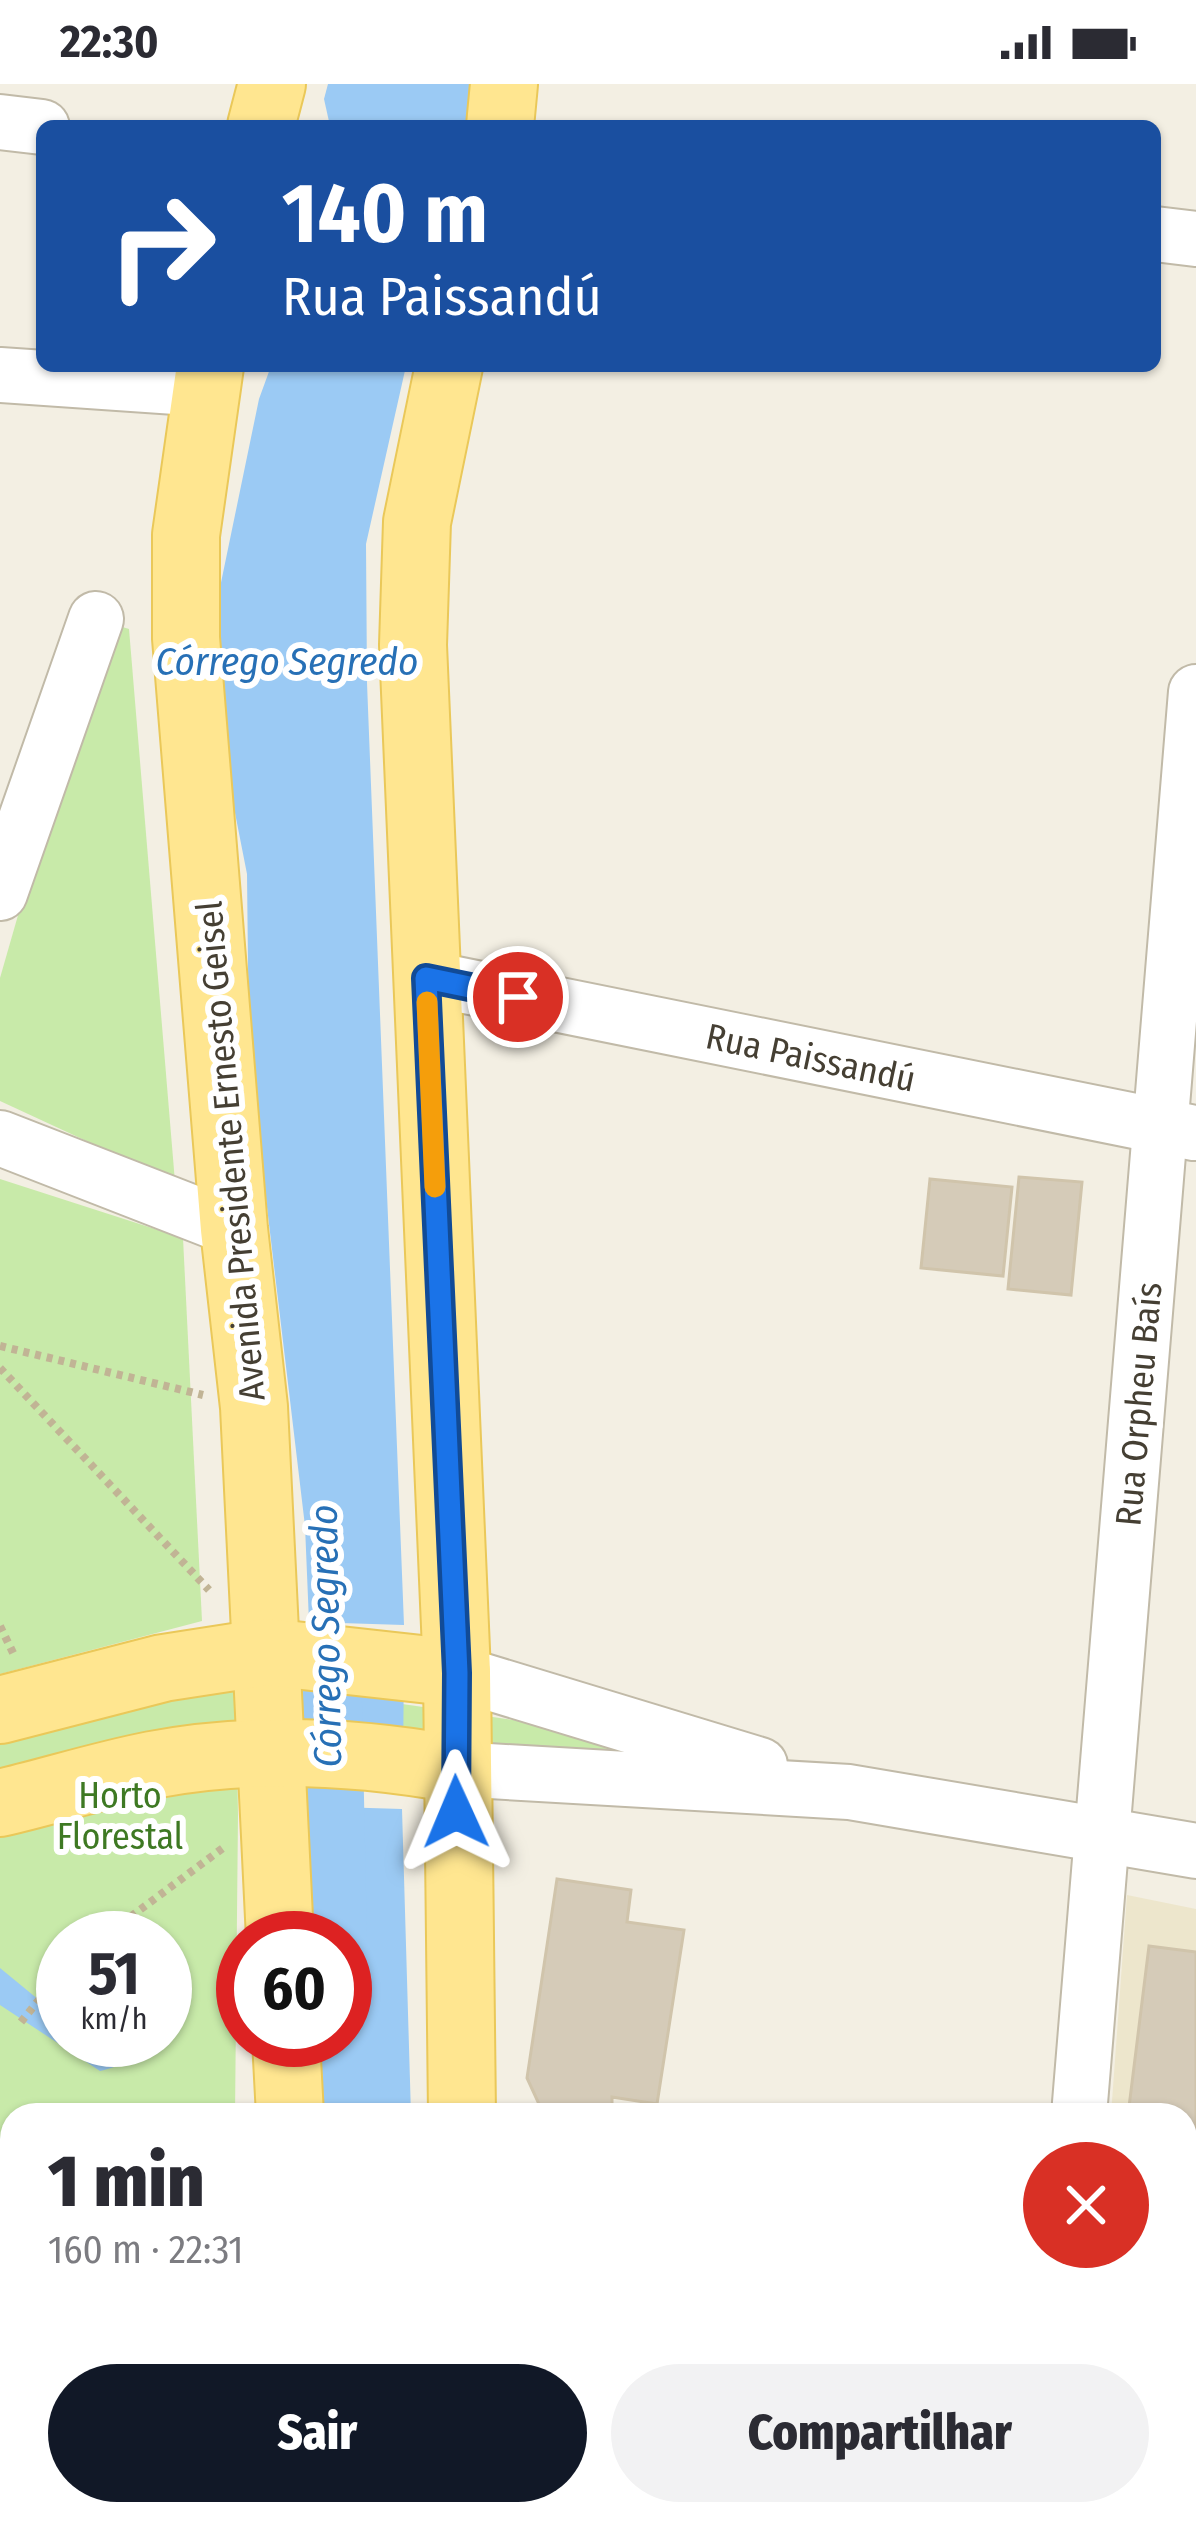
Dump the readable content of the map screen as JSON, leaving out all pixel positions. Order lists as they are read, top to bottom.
{
  "streets": {
    "main road": ["Avenida Presidente Ernesto Geisel"],
    "street": ["Rua Paissandú", "Rua Orpheu Baís"]
  },
  "crossings": [
    ["Rua Paissandú", "Rua Orpheu Baís"]
  ],
  "water": ["Córrego Segredo"],
  "parks": ["Horto Florestal"],
  "page": {
    "status": "22:30",
    "turn": ["140 m", "Rua Paissandú"],
    "speed": "51 km/h",
    "limit": "60",
    "heading": ["1 min", "160 m · 22:31"],
    "buttons": ["Sair", "Compartilhar"]
  }
}
